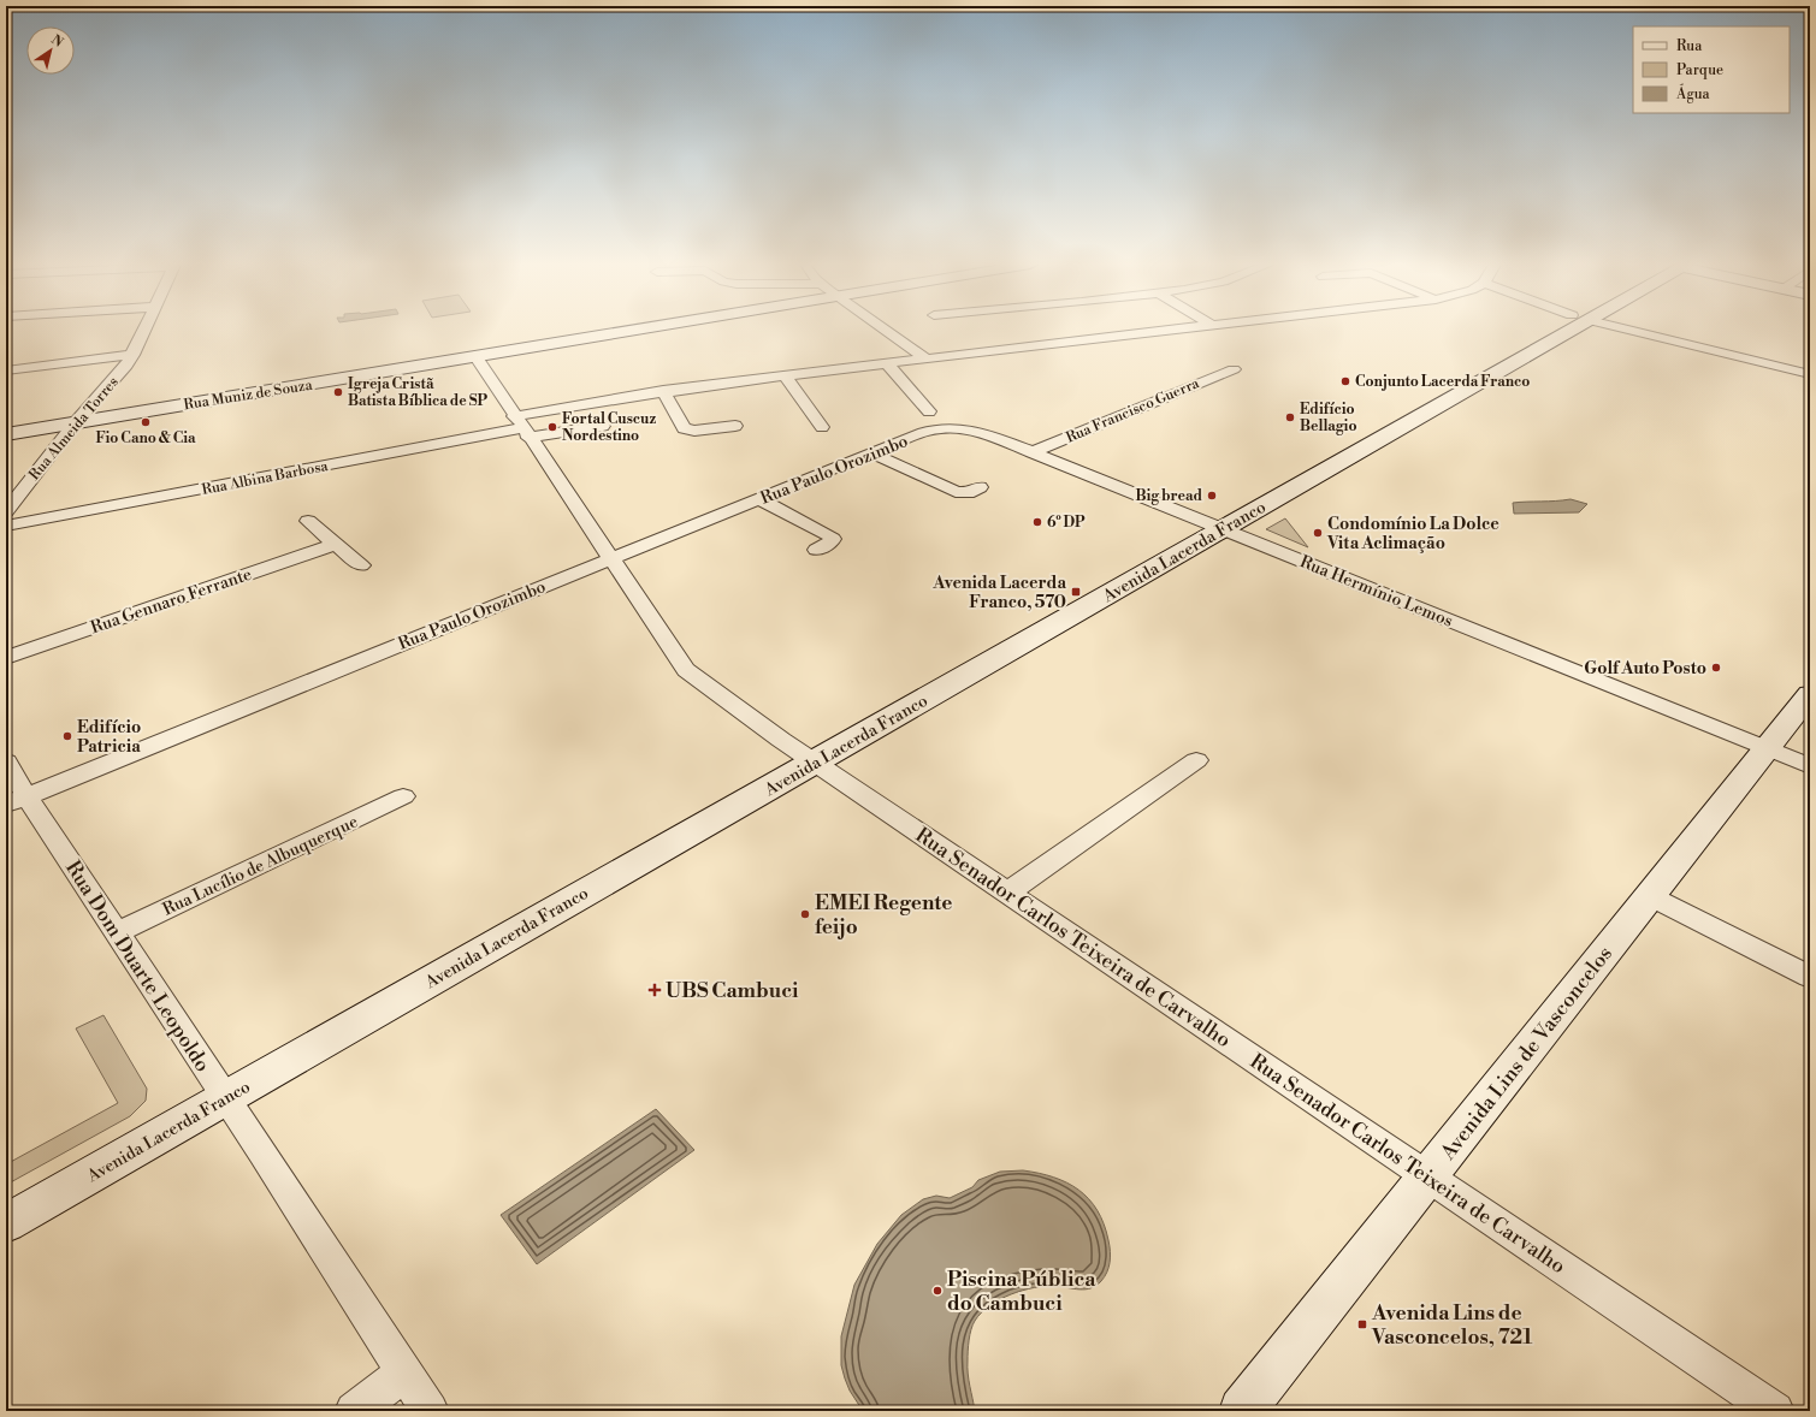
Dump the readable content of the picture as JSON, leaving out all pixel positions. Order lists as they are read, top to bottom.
{
  "streets": {
    "street": [
      "Rua Muniz de Souza",
      "Rua Francisco Guerra",
      "Rua Almeida Torres",
      "Rua Paulo Orozimbo",
      "Rua Albina Barbosa",
      "Avenida Lacerda Franco",
      "Rua Hermínio Lemos",
      "Rua Gennaro Ferrante",
      "Rua Lucílio de Albuquerque",
      "Rua Senador Carlos Teixeira de Carvalho",
      "Rua Dom Duarte Leopoldo",
      "Avenida Lins de Vasconcelos"
    ]
  },
  "crossings": [
    ["Rua Muniz de Souza", "Rua Almeida Torres"],
    ["Rua Muniz de Souza", "Rua Senador Carlos Teixeira de Carvalho"],
    ["Rua Francisco Guerra", "Rua Hermínio Lemos"],
    ["Rua Paulo Orozimbo", "Rua Hermínio Lemos"],
    ["Rua Paulo Orozimbo", "Rua Senador Carlos Teixeira de Carvalho"],
    ["Rua Paulo Orozimbo", "Rua Dom Duarte Leopoldo"],
    ["Rua Albina Barbosa", "Rua Senador Carlos Teixeira de Carvalho"],
    ["Avenida Lacerda Franco", "Rua Hermínio Lemos"],
    ["Avenida Lacerda Franco", "Rua Senador Carlos Teixeira de Carvalho"],
    ["Avenida Lacerda Franco", "Rua Dom Duarte Leopoldo"],
    ["Rua Hermínio Lemos", "Avenida Lins de Vasconcelos"],
    ["Rua Lucílio de Albuquerque", "Rua Dom Duarte Leopoldo"],
    ["Rua Senador Carlos Teixeira de Carvalho", "Avenida Lins de Vasconcelos"]
  ],
  "places": {
    "other": [
      "Conjunto Lacerda Franco",
      "Igreja Cristã Batista Bíblica de SP",
      "Edifício Bellagio",
      "Fio Cano & Cia",
      "Fortal Cuscuz Nordestino",
      "Big bread",
      "6º DP",
      "Condomínio La Dolce Vita Aclimação",
      "Golf Auto Posto",
      "Edifício Patricia",
      "EMEI Regente feijo",
      "Piscina Pública do Cambuci"
    ],
    "transit": ["Avenida Lacerda Franco, 570", "Avenida Lins de Vasconcelos, 721"],
    "health": ["UBS Cambuci"]
  },
  "legend": ["Rua", "Parque", "Água"],
  "north": "top right"
}
